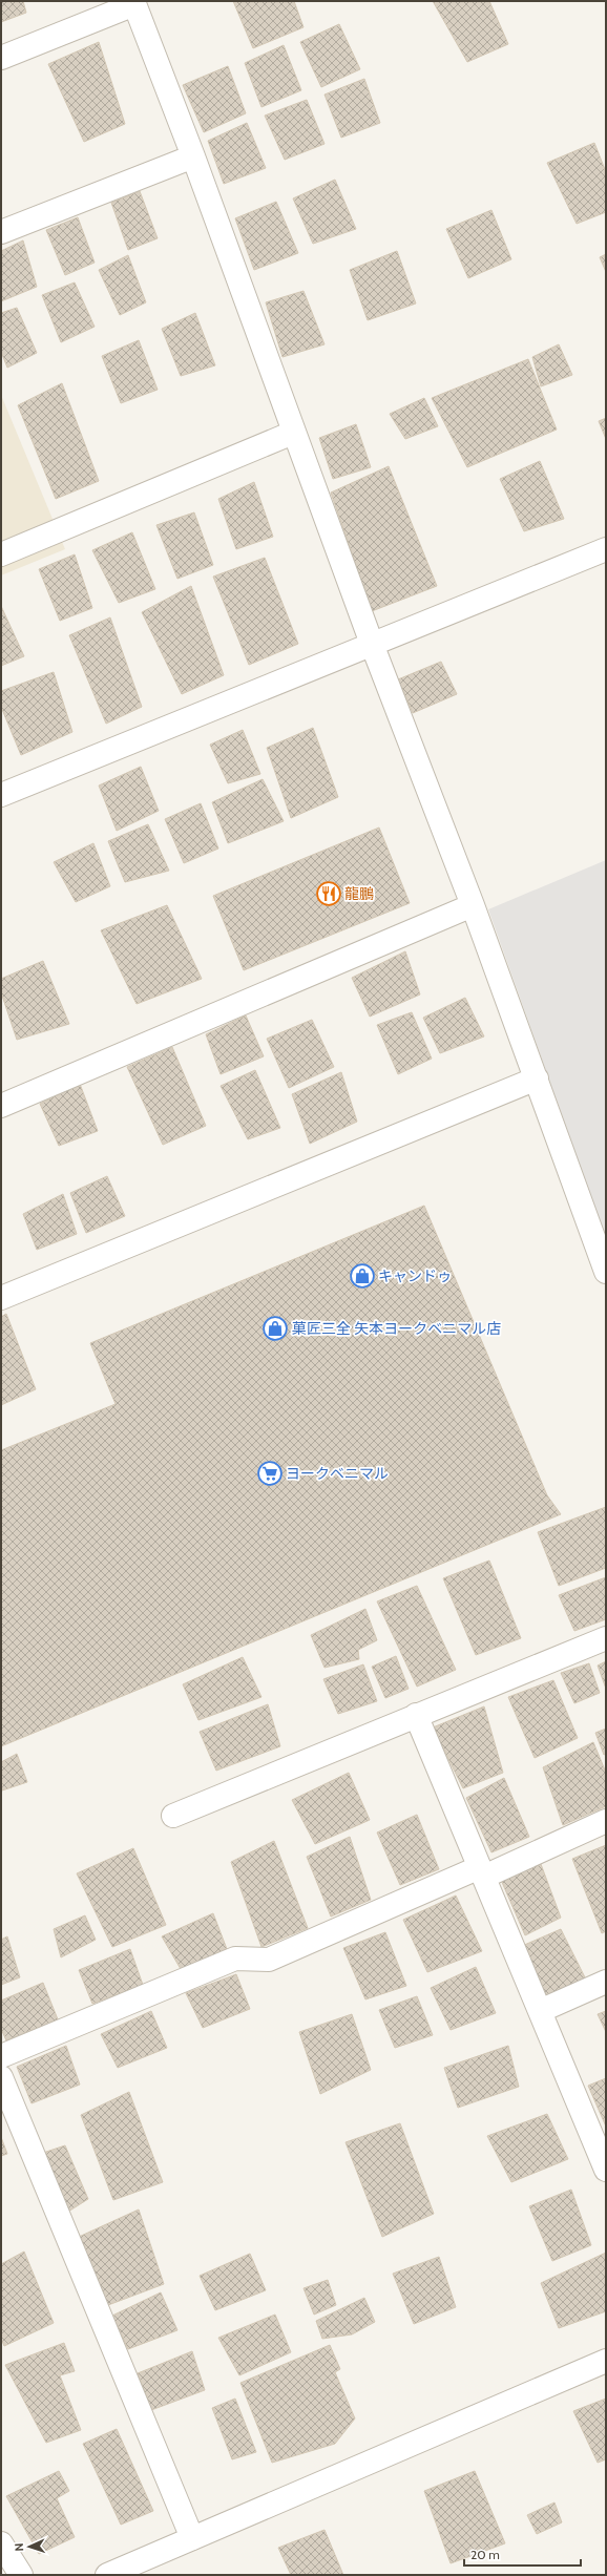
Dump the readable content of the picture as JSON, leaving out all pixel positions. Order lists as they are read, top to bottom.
{
  "places": {
    "restaurant": ["龍鵬"],
    "shop": ["キャンドゥ", "菓匠三全 矢本ヨークベニマル店"],
    "supermarket": ["ヨークベニマル"]
  },
  "scale_bar": "20 m",
  "north": "left"
}
